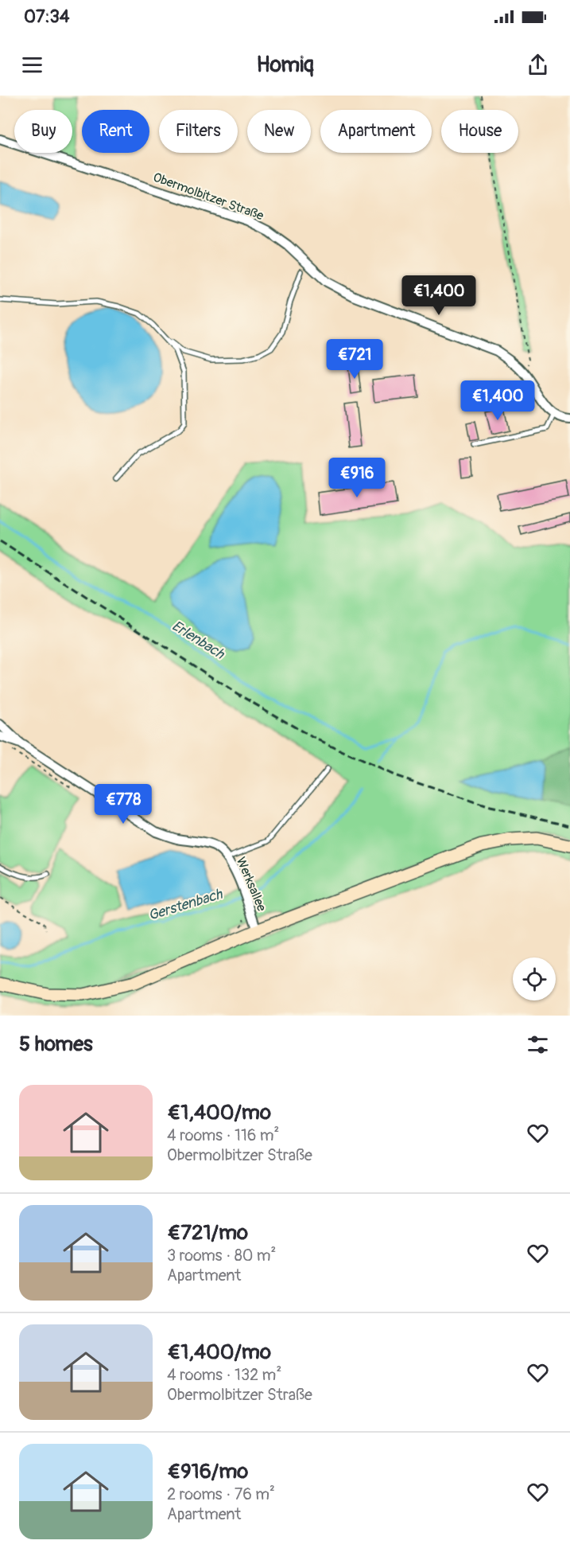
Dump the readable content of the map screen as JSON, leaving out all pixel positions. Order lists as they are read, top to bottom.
{
  "streets": {
    "street": ["Obermolbitzer Straße", "Werksallee"]
  },
  "water": ["Erlenbach", "Gerstenbach"],
  "page": {
    "status": "07:34",
    "header": "Homiq",
    "chip": [
      "Buy",
      "Rent",
      "Filters",
      "New",
      "Apartment",
      "House"
    ],
    "price": [
      "€1,400",
      "€721",
      "€1,400",
      "€916",
      "€778"
    ],
    "heading": "5 homes",
    "list": [
      {
        "name": "€1,400/mo",
        "note": "4 rooms · 116 m² · Obermolbitzer Straße"
      },
      {
        "name": "€721/mo",
        "note": "3 rooms · 80 m² · Apartment"
      },
      {
        "name": "€1,400/mo",
        "note": "4 rooms · 132 m² · Obermolbitzer Straße"
      },
      {
        "name": "€916/mo",
        "note": "2 rooms · 76 m² · Apartment"
      }
    ]
  }
}
